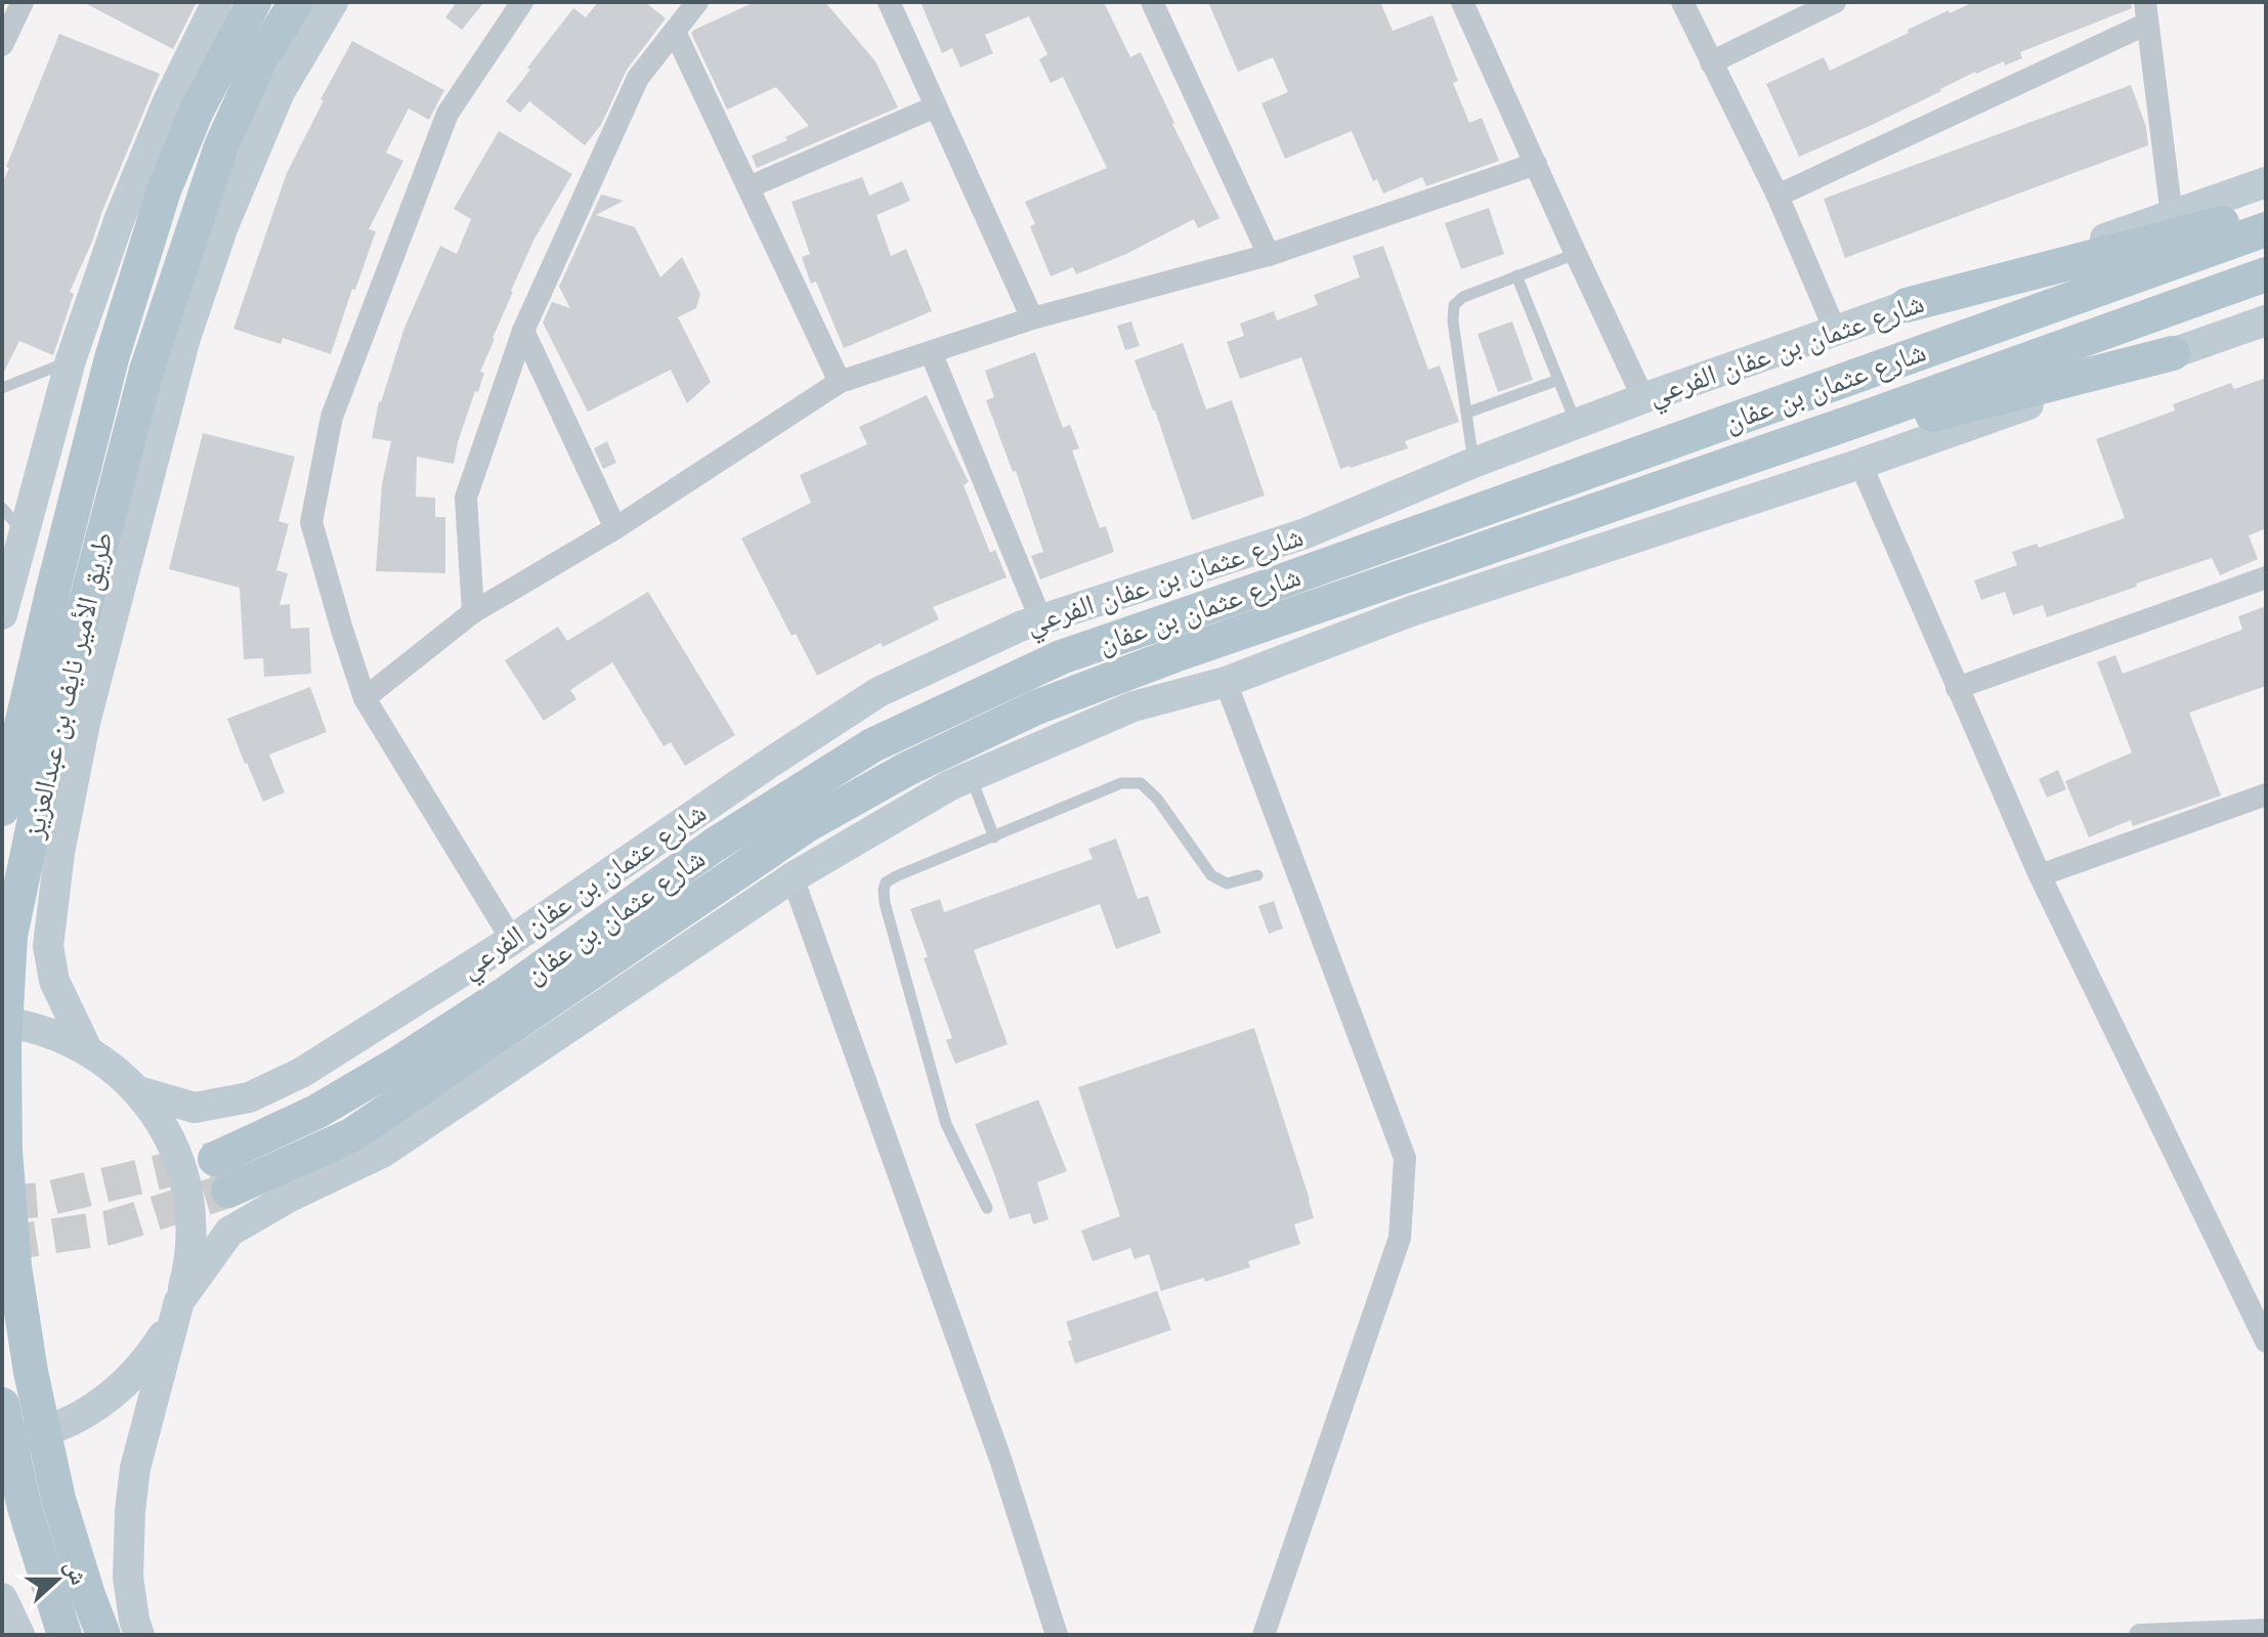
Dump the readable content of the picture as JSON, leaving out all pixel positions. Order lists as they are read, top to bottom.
{
  "streets": {
    "main road": ["شارع عثمان بن عفان الفرعي", "شارع عثمان بن عفان", "طريق الأمير نايف بن عبدالعزيز"]
  },
  "north": "right"
}
